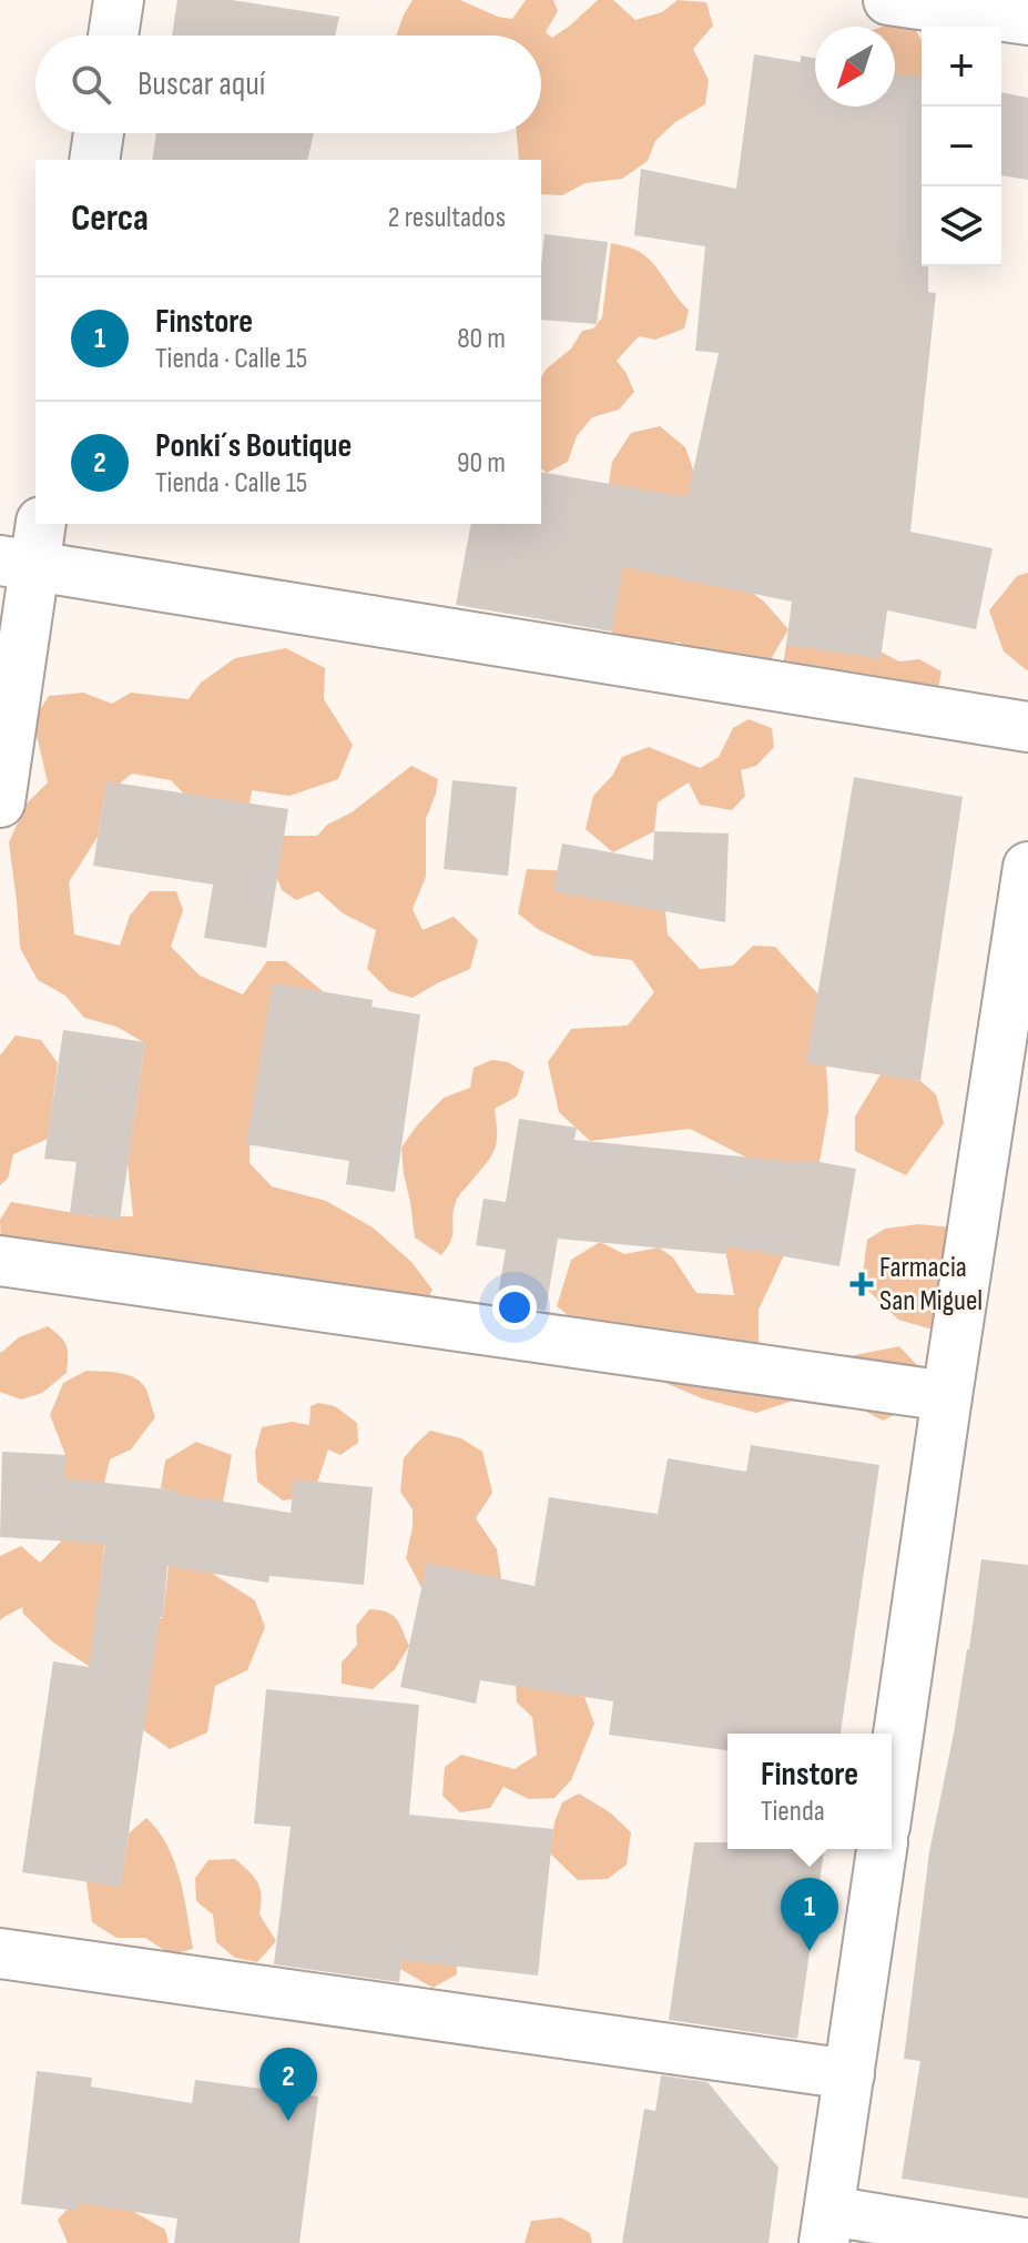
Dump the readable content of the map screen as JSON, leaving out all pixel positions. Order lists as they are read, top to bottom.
{
  "places": {
    "health": ["Farmacia San Miguel"]
  },
  "north": "bottom left",
  "page": {
    "map_buttons": ["+", "−"],
    "search": "Buscar aquí",
    "heading": ["Cerca", "2 resultados"],
    "list": [
      {
        "mark": "1",
        "name": "Finstore",
        "note": "Tienda · Calle 15",
        "value": "80 m"
      },
      {
        "mark": "2",
        "name": "Ponki´s Boutique",
        "note": "Tienda · Calle 15",
        "value": "90 m"
      }
    ],
    "popup": ["Finstore", "Tienda"],
    "pins": ["1", "2"]
  }
}
